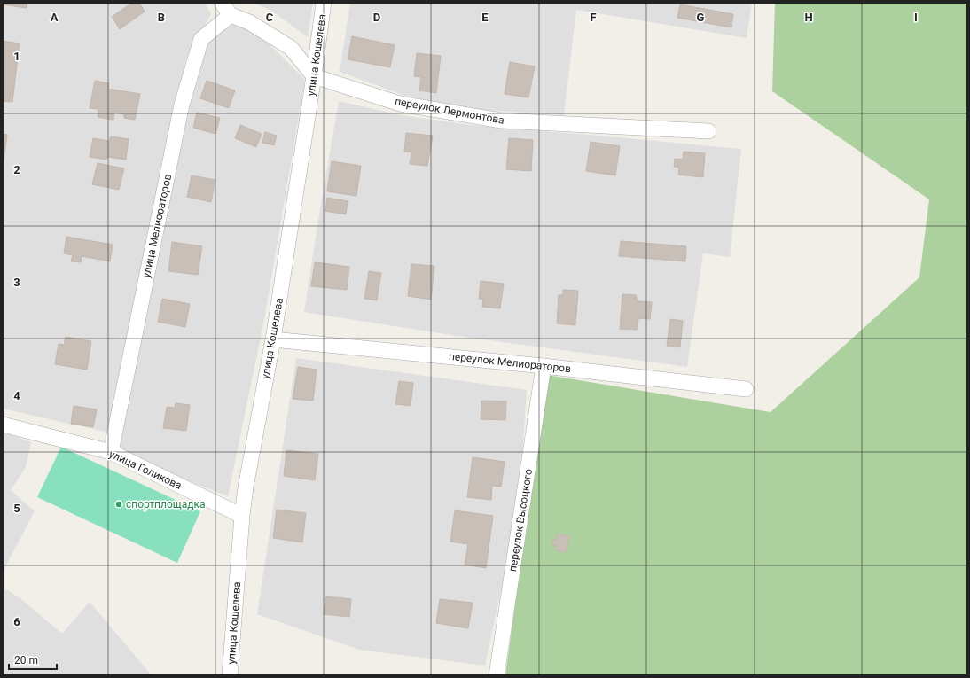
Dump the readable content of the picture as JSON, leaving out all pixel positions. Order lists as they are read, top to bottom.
{
  "streets": {
    "street": [
      "улица Кошелева",
      "переулок Лермонтова",
      "улица Мелиораторов",
      "переулок Мелиораторов",
      "улица Голикова",
      "переулок Высоцкого"
    ]
  },
  "crossings": [
    ["улица Кошелева", "переулок Лермонтова"],
    ["улица Кошелева", "переулок Мелиораторов"],
    ["улица Кошелева", "улица Голикова"],
    ["улица Мелиораторов", "улица Голикова"],
    ["переулок Мелиораторов", "переулок Высоцкого"]
  ],
  "places": ["спортплощадка"],
  "scale_bar": "20 m",
  "grid": {
    "columns": [
      "A",
      "B",
      "C",
      "D",
      "E",
      "F",
      "G",
      "H",
      "I"
    ],
    "rows": [
      "1",
      "2",
      "3",
      "4",
      "5",
      "6"
    ]
  }
}
